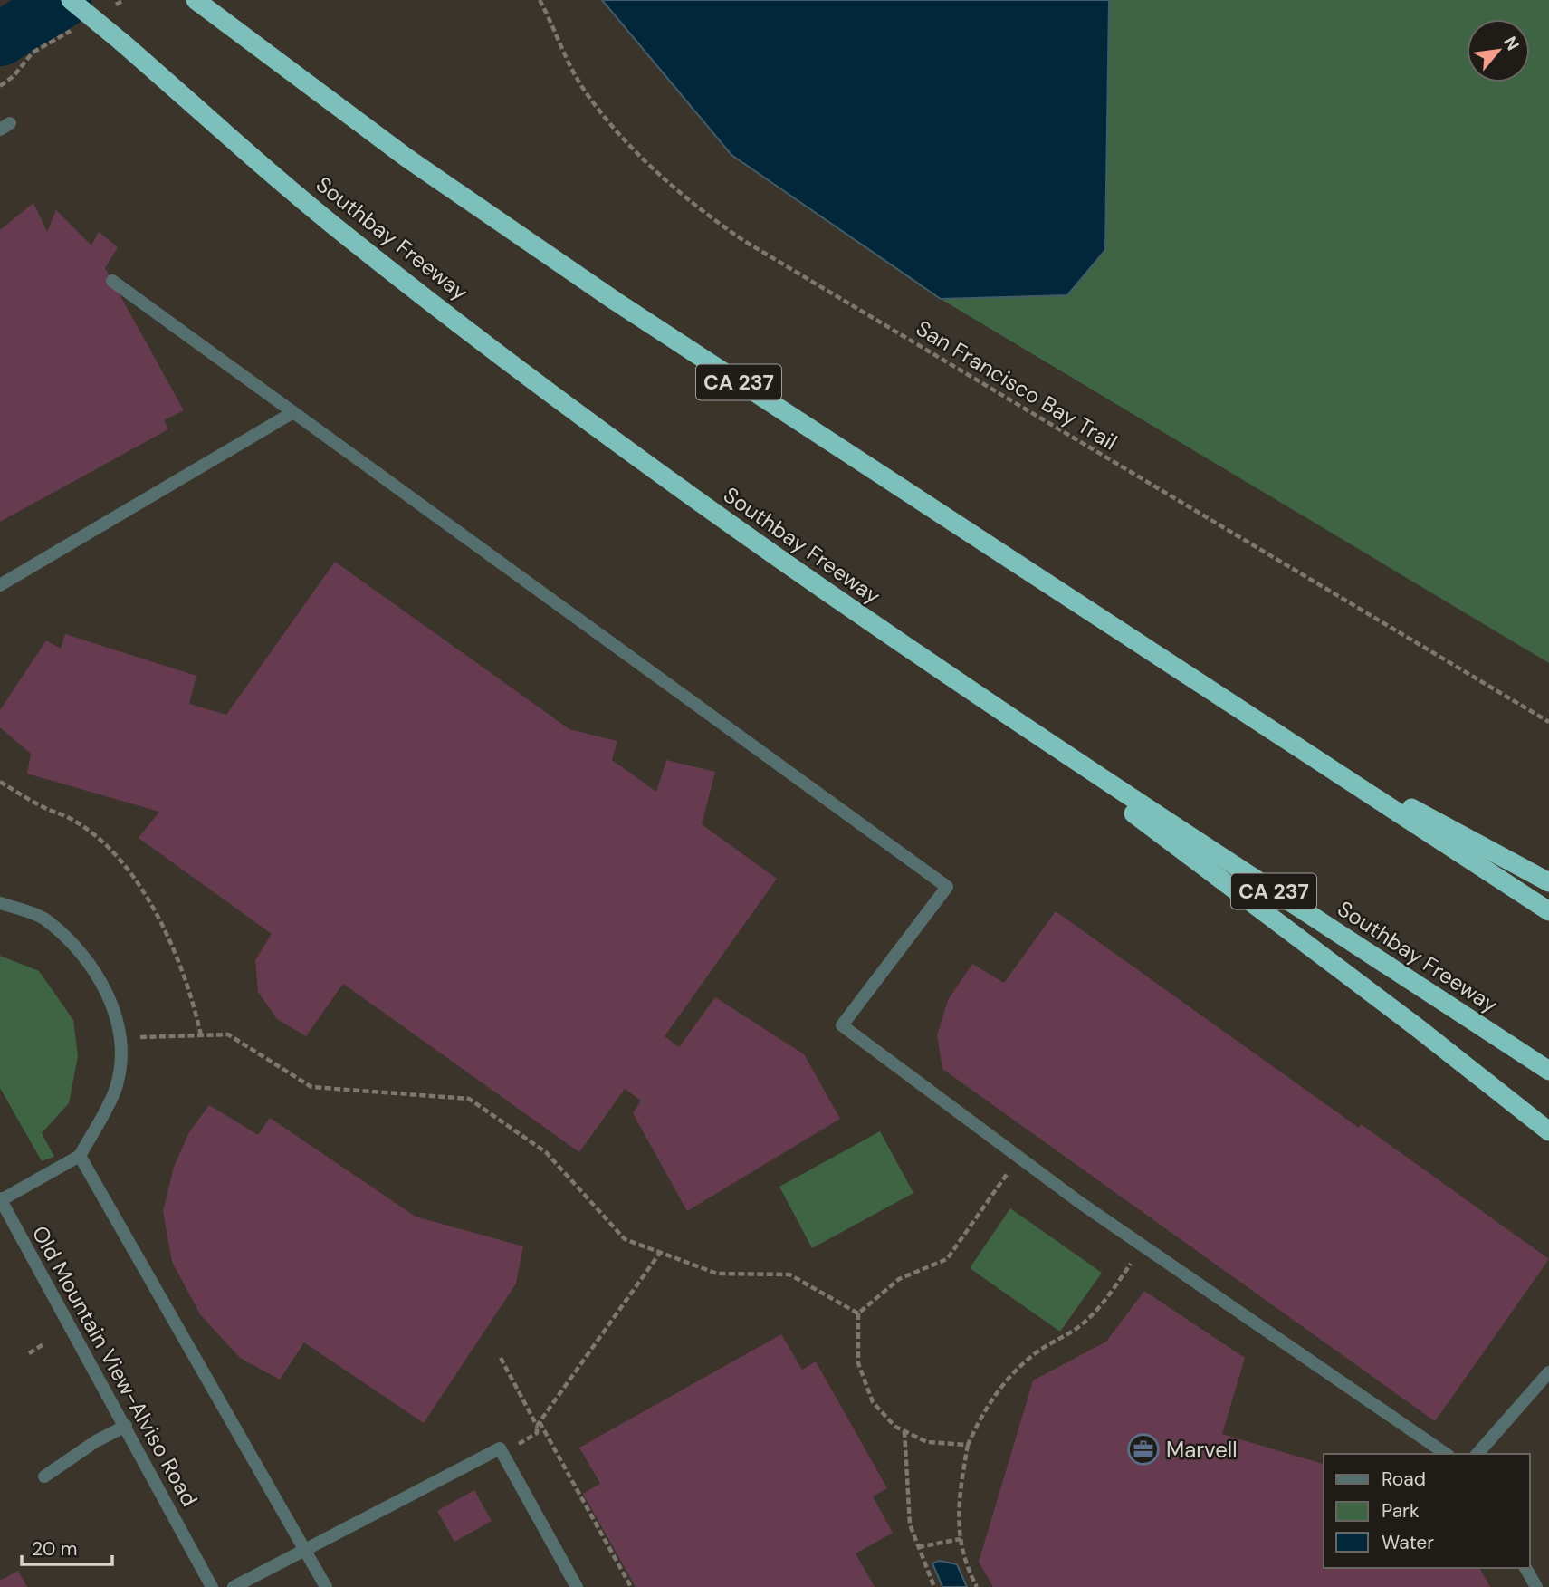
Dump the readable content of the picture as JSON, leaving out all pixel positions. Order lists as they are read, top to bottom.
{
  "streets": {
    "highway": ["Southbay Freeway", "CA 237"],
    "street": ["Old Mountain View-Alviso Road"],
    "path": ["San Francisco Bay Trail"]
  },
  "places": {
    "office": ["Marvell"]
  },
  "legend": ["Road", "Park", "Water"],
  "scale_bar": "20 m",
  "north": "top right"
}
